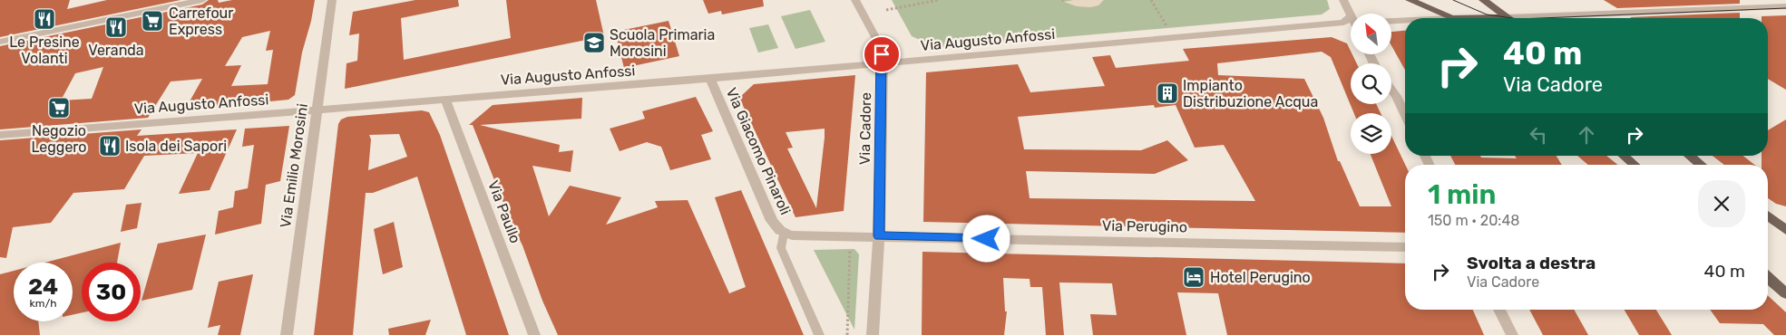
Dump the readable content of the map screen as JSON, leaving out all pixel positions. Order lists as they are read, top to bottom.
{
  "streets": {
    "street": [
      "Via Augusto Anfossi",
      "Via Cadore",
      "Via Giacomo Pinaroli",
      "Via Emilio Morosini",
      "Via Paullo",
      "Via Perugino"
    ]
  },
  "crossings": [
    ["Via Augusto Anfossi", "Via Cadore"],
    ["Via Augusto Anfossi", "Via Giacomo Pinaroli"],
    ["Via Augusto Anfossi", "Via Emilio Morosini"],
    ["Via Augusto Anfossi", "Via Paullo"],
    ["Via Cadore", "Via Perugino"]
  ],
  "places": {
    "restaurant": ["Le Presine Volanti", "Veranda", "Isola dei Sapori"],
    "supermarket": ["Carrefour Express", "Negozio Leggero"],
    "school or university": ["Scuola Primaria Morosini"],
    "building": ["Impianto Distribuzione Acqua"],
    "hotel": ["Hotel Perugino"]
  },
  "north": "top left",
  "page": {
    "turn": ["40 m", "Via Cadore"],
    "heading": ["1 min", "150 m · 20:48"],
    "list": [
      {
        "name": "Svolta a destra",
        "note": "Via Cadore",
        "value": "40 m"
      }
    ],
    "speed": "24 km/h",
    "limit": "30"
  }
}
